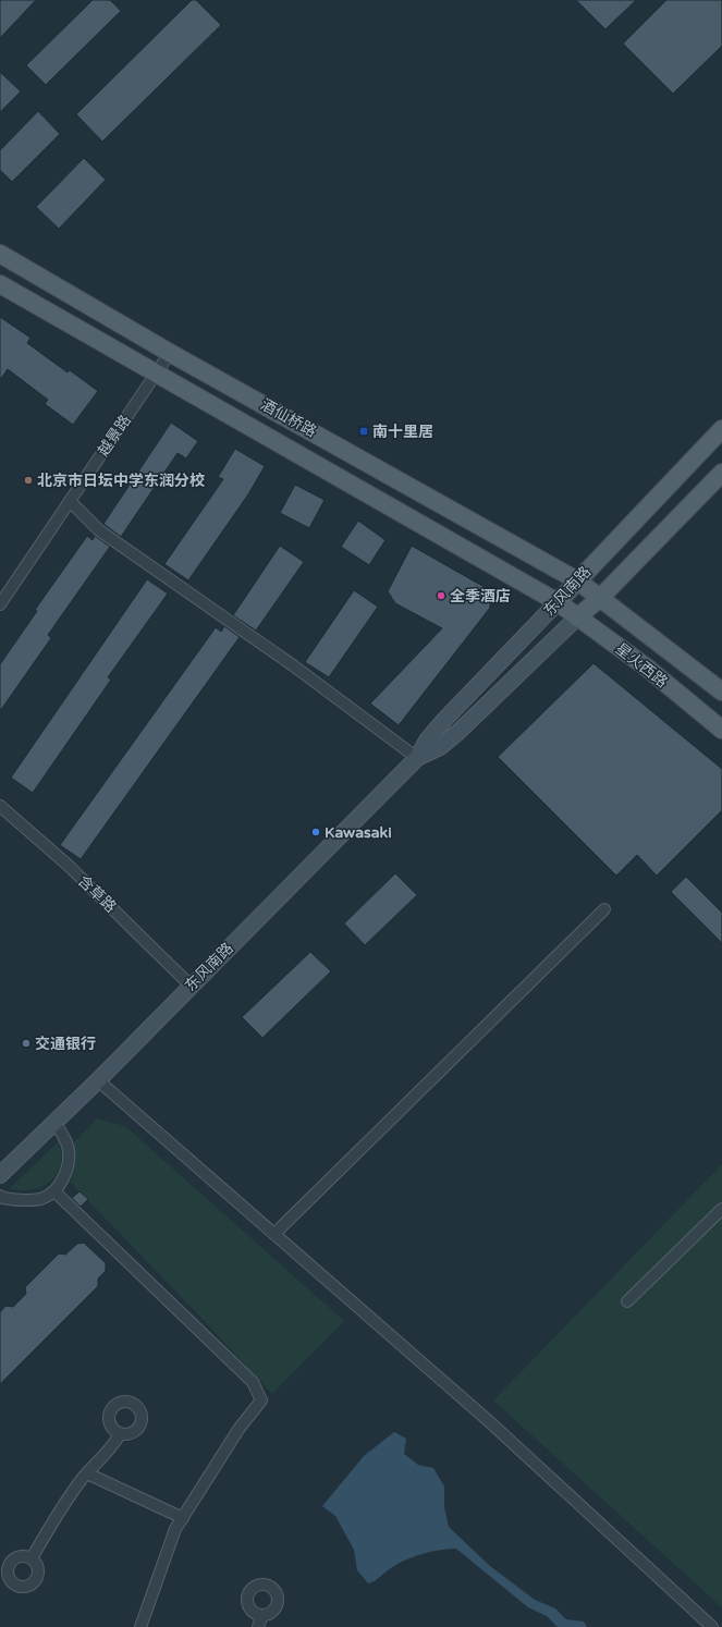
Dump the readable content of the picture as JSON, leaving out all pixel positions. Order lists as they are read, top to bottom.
{
  "streets": {
    "main road": ["酒仙桥路", "东风南路", "星火西路"],
    "street": ["越景路", "含草路"]
  },
  "crossings": [
    ["酒仙桥路", "越景路"],
    ["酒仙桥路", "东风南路"],
    ["酒仙桥路", "星火西路"],
    ["东风南路", "星火西路"],
    ["东风南路", "含草路"]
  ],
  "places": {
    "transit": ["南十里居"],
    "other": [
      "北京市日坛中学东润分校",
      "全季酒店",
      "Kawasaki",
      "交通银行"
    ]
  }
}
